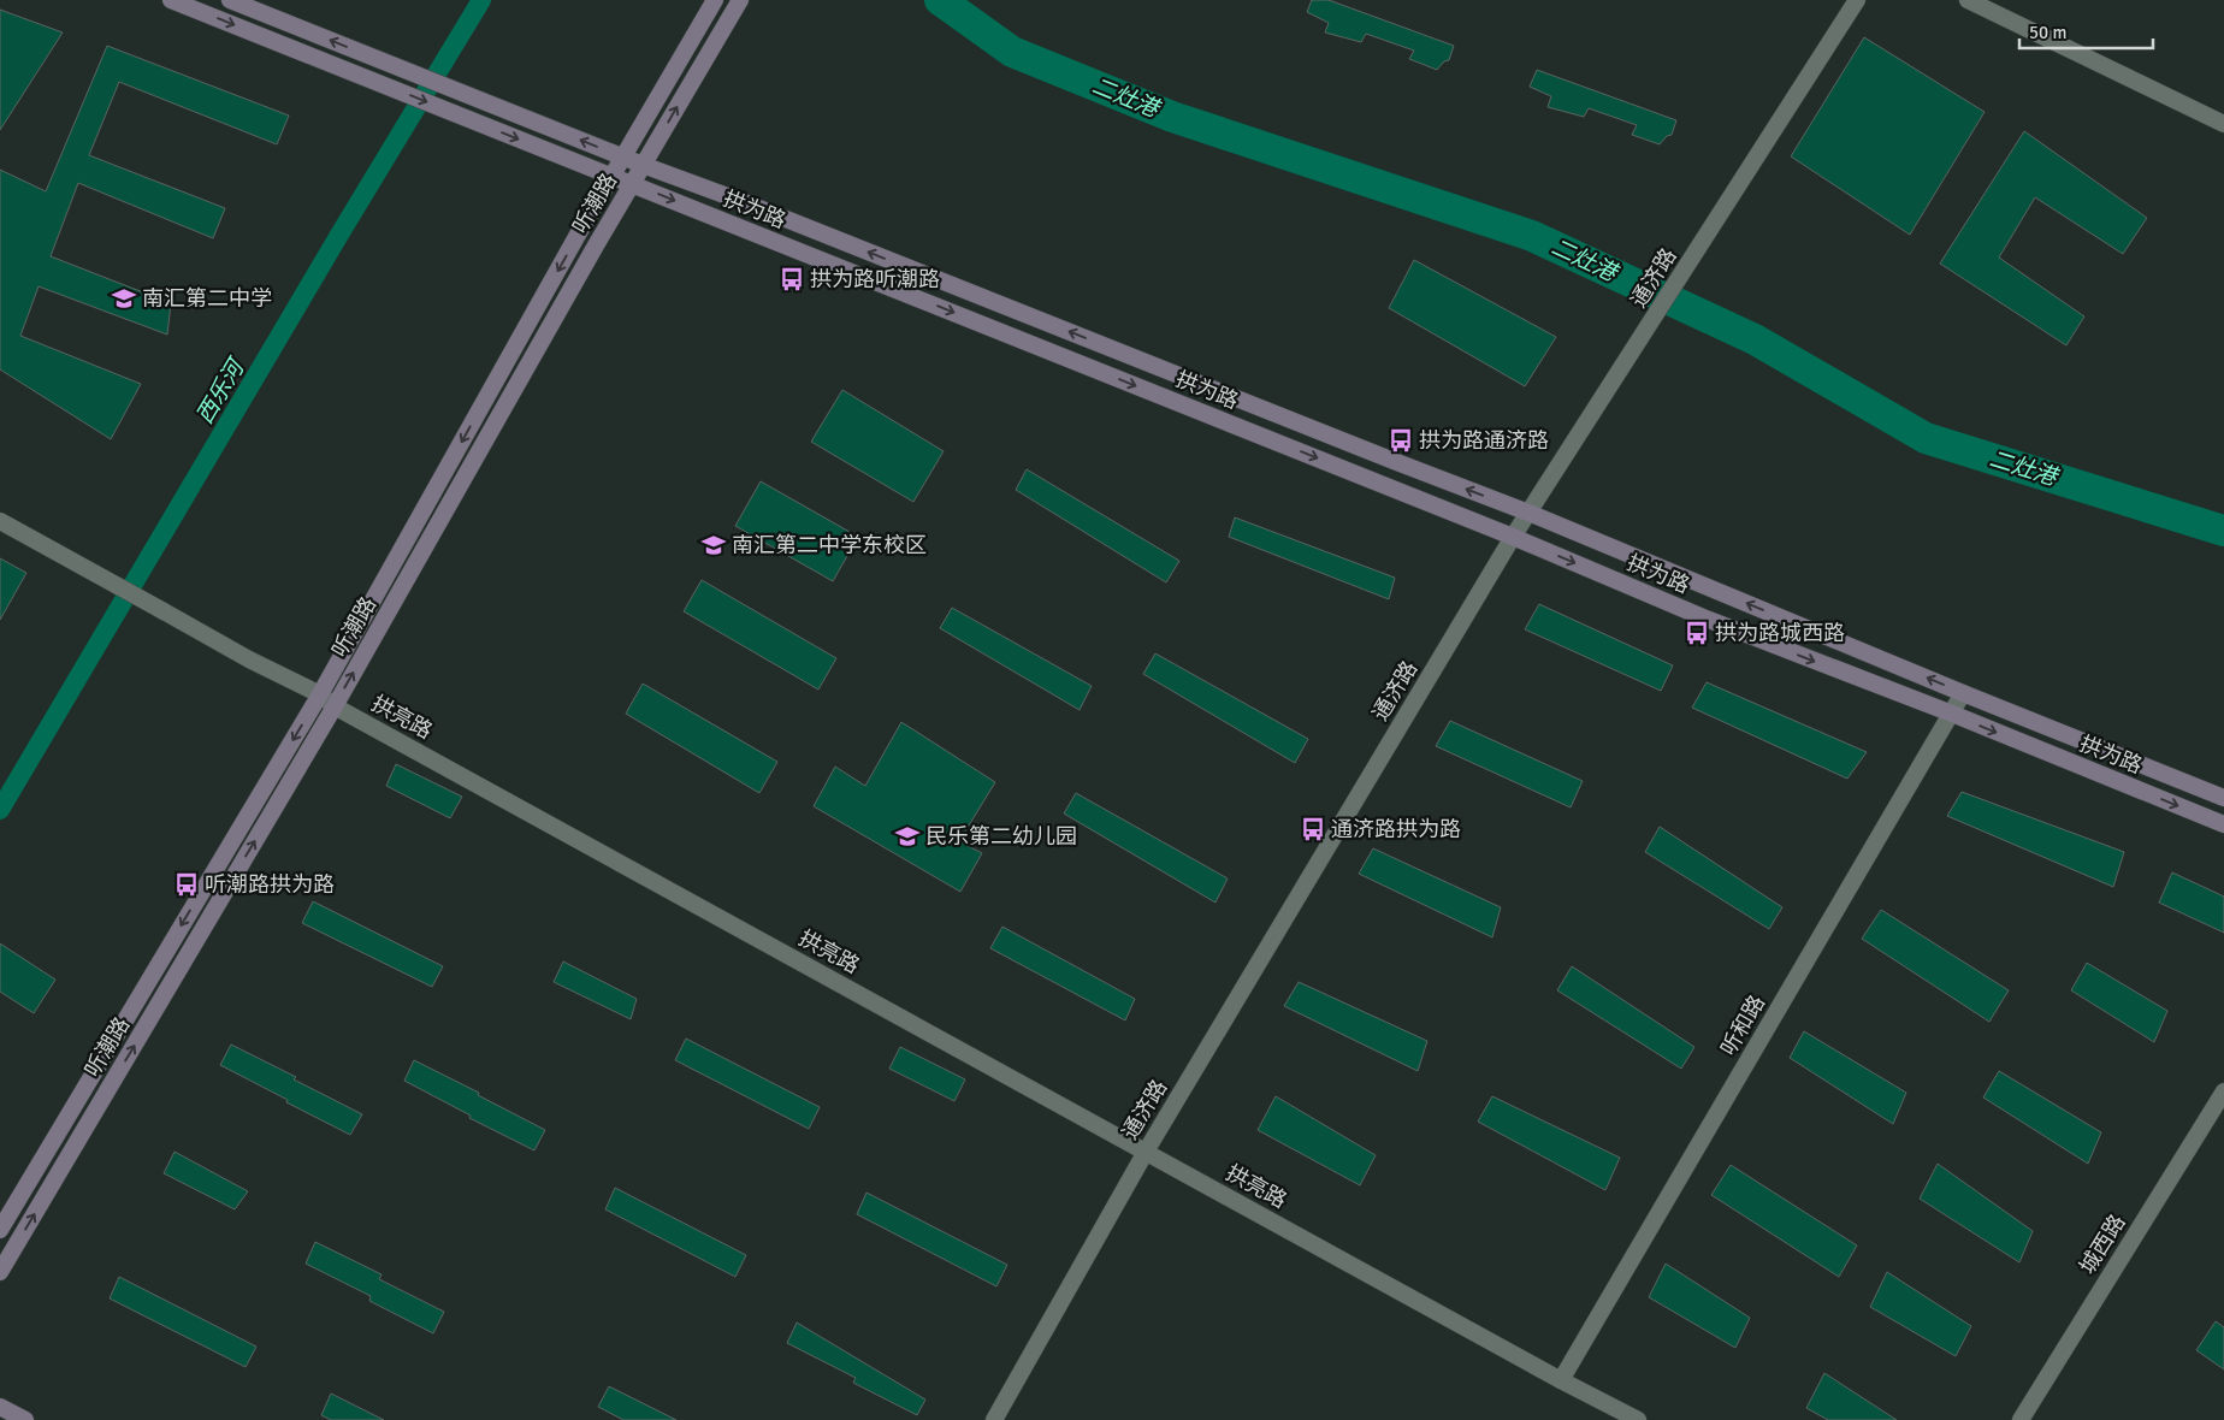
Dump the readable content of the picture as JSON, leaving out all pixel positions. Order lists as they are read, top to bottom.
{
  "streets": {
    "main road": ["听潮路", "拱为路"],
    "street": [
      "通济路",
      "拱亮路",
      "听和路",
      "城西路"
    ]
  },
  "crossings": [
    ["听潮路", "拱为路"],
    ["听潮路", "拱亮路"],
    ["拱为路", "通济路"],
    ["拱为路", "听和路"],
    ["通济路", "拱亮路"],
    ["拱亮路", "听和路"]
  ],
  "water": ["二灶港", "西乐河"],
  "places": {
    "bus stop": [
      "拱为路听潮路",
      "拱为路通济路",
      "拱为路城西路",
      "通济路拱为路",
      "听潮路拱为路"
    ],
    "school or university": ["南汇第二中学", "南汇第二中学东校区", "民乐第二幼儿园"]
  },
  "scale_bar": "50 m"
}
